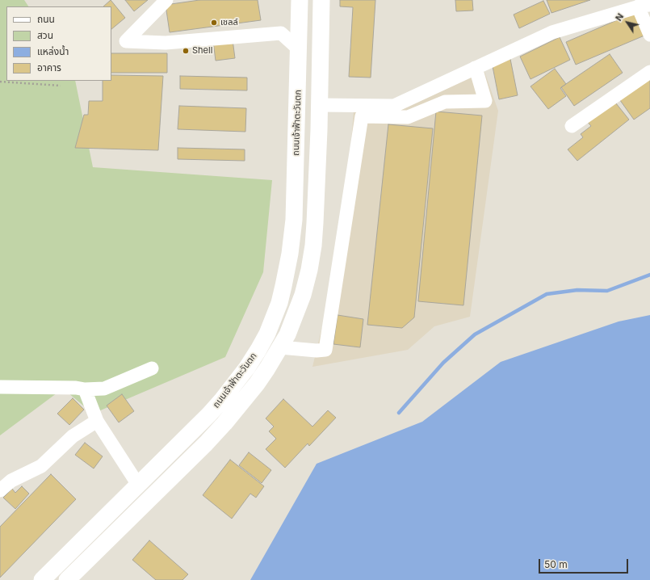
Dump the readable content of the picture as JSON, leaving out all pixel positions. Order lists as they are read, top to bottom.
{
  "streets": {
    "main road": ["ถนนเจ้าฟ้าตะวันตก"]
  },
  "places": ["เชลล์", "Shell"],
  "legend": [
    "ถนน",
    "สวน",
    "แหล่งน้ำ",
    "อาคาร"
  ],
  "scale_bar": "50 m",
  "north": "top left"
}
